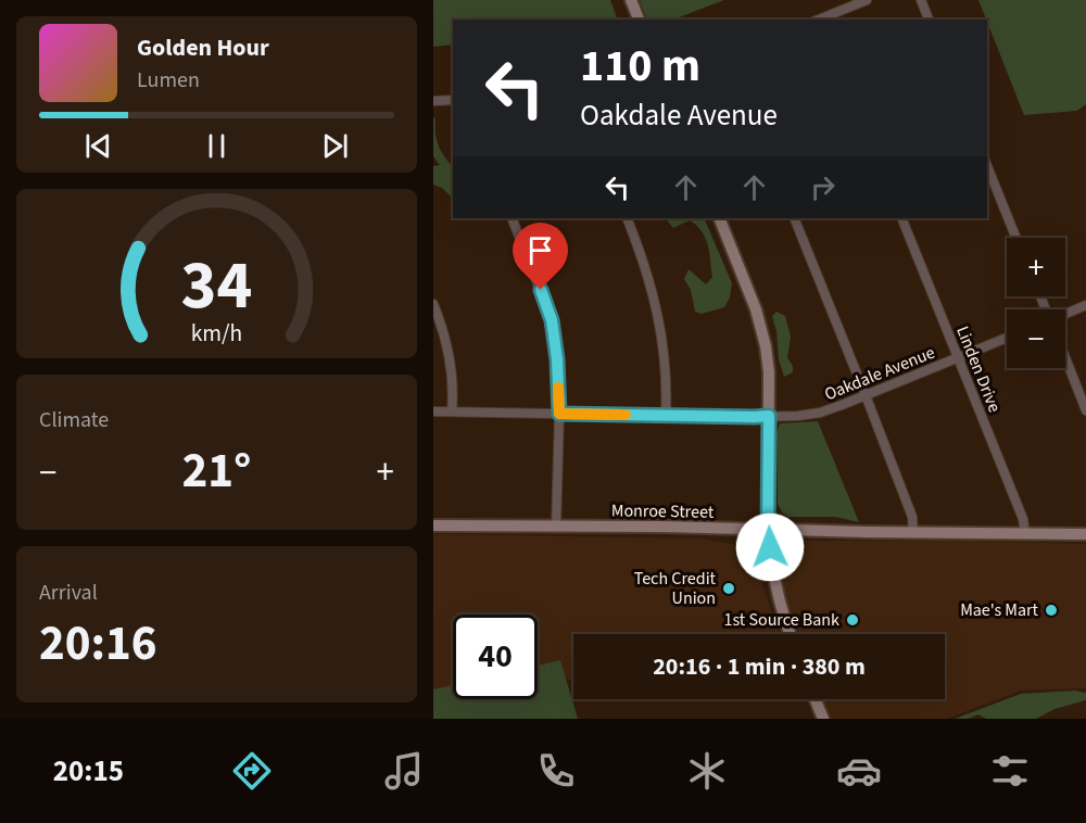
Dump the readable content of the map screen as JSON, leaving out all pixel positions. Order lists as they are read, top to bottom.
{
  "streets": {
    "main road": ["Monroe Street"],
    "street": ["Linden Drive", "Oakdale Avenue"]
  },
  "crossings": [
    ["Linden Drive", "Oakdale Avenue"],
    ["Linden Drive", "Monroe Street"]
  ],
  "places": ["Tech Credit Union", "Mae's Mart", "1st Source Bank"],
  "page": {
    "turn": ["110 m", "Oakdale Avenue"],
    "song": ["Golden Hour", "Lumen"],
    "map_buttons": ["+", "−"],
    "tile": [
      "Climate",
      ["Arrival", "20:16"]
    ],
    "heat": ["−", "21°", "+"],
    "limit": "40",
    "trip": "20:16 · 1 min · 380 m",
    "tabs": "20:15",
    "gauge": ["34", "km/h"]
  }
}
